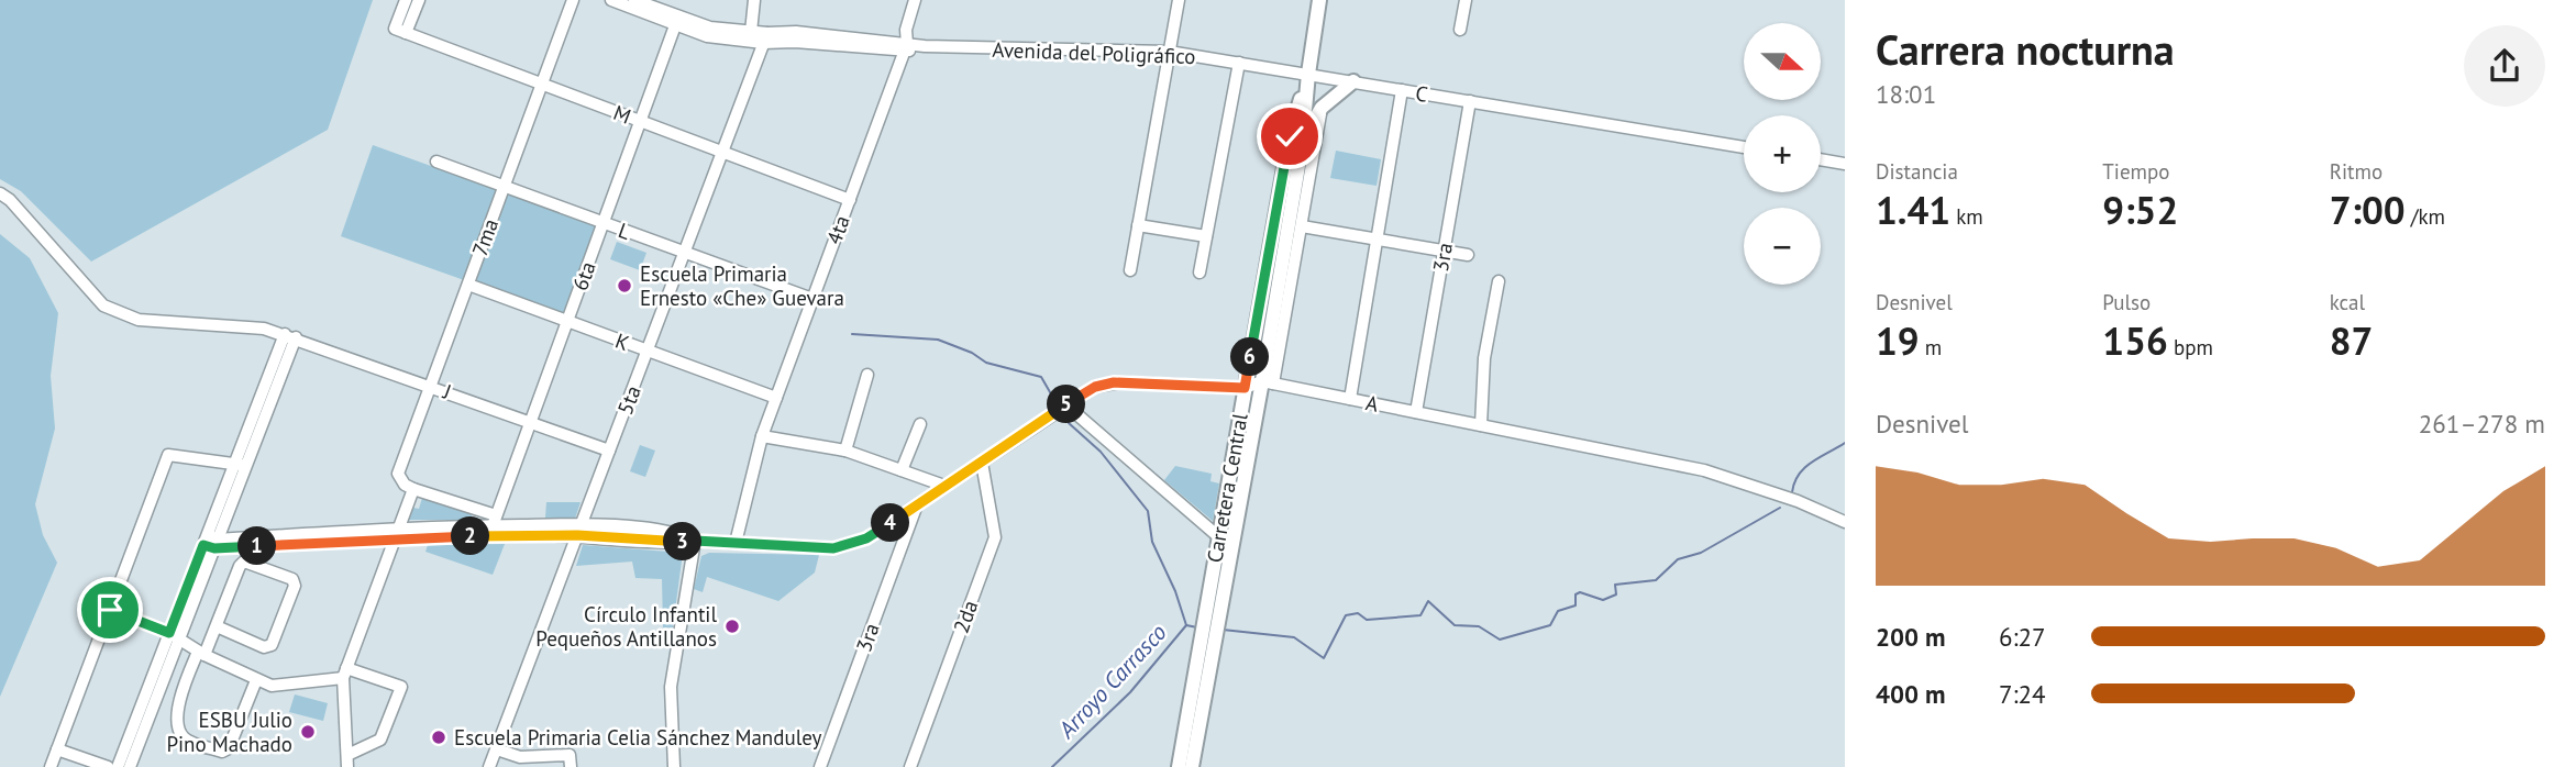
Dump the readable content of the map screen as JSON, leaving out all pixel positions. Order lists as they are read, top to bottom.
{
  "streets": {
    "main road": ["Carretera Central"],
    "street": [
      "Avenida del Poligráfico",
      "C",
      "M",
      "4ta",
      "L",
      "7ma",
      "3ra",
      "6ta",
      "K",
      "J",
      "5ta",
      "A",
      "2da"
    ]
  },
  "crossings": [
    ["Avenida del Poligráfico", "C"],
    ["Avenida del Poligráfico", "4ta"],
    ["Avenida del Poligráfico", "6ta"],
    ["Avenida del Poligráfico", "5ta"],
    ["Avenida del Poligráfico", "Carretera Central"],
    ["C", "3ra"],
    ["C", "Carretera Central"],
    ["M", "4ta"],
    ["M", "7ma"],
    ["M", "6ta"],
    ["M", "5ta"],
    ["4ta", "L"],
    ["4ta", "K"],
    ["L", "7ma"],
    ["L", "6ta"],
    ["L", "5ta"],
    ["7ma", "K"],
    ["7ma", "J"],
    ["3ra", "A"],
    ["6ta", "K"],
    ["6ta", "J"],
    ["K", "5ta"],
    ["J", "5ta"],
    ["A", "Carretera Central"]
  ],
  "water": ["Arroyo Carrasco"],
  "places": [
    "Escuela Primaria Ernesto «Che» Guevara",
    "Círculo Infantil Pequeños Antillanos",
    "ESBU Julio Pino Machado",
    "Escuela Primaria Celia Sánchez Manduley"
  ],
  "north": "right",
  "page": {
    "heading": ["Carrera nocturna", "18:01"],
    "map_buttons": ["+", "−"],
    "stats": [
      ["Distancia", "1.41 km"],
      ["Tiempo", "9:52"],
      ["Ritmo", "7:00 /km"],
      ["Desnivel", "19 m"],
      ["Pulso", "156 bpm"],
      ["kcal", "87"]
    ],
    "pins": [
      "6",
      "5",
      "4",
      "2",
      "3",
      "1"
    ],
    "chart": ["Desnivel", "261–278 m"],
    "list": [
      {
        "name": "200 m",
        "note": "6:27"
      },
      {
        "name": "400 m",
        "note": "7:24"
      }
    ]
  }
}
